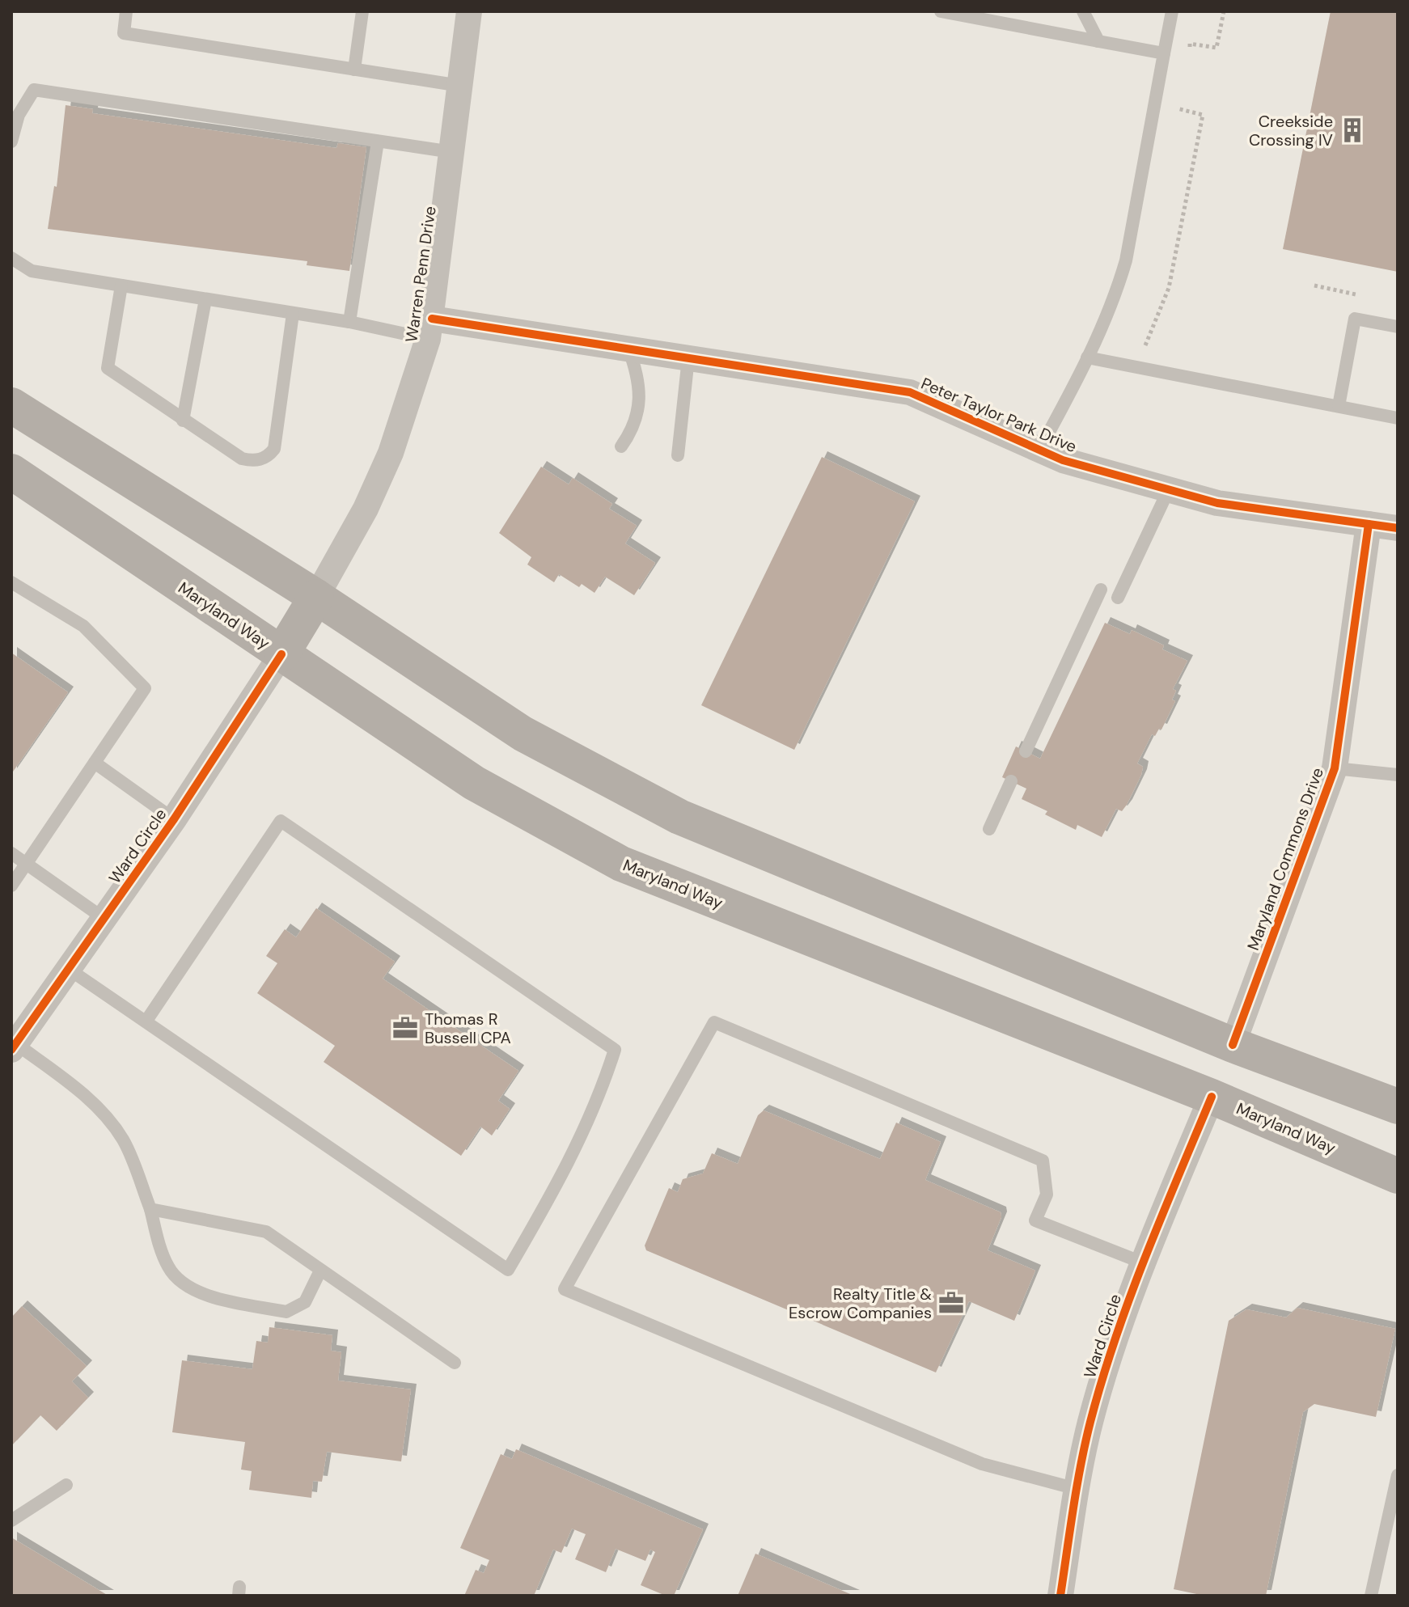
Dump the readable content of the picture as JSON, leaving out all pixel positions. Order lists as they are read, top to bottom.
{
  "streets": {
    "main road": ["Maryland Way"],
    "street": [
      "Warren Penn Drive",
      "Peter Taylor Park Drive",
      "Ward Circle",
      "Maryland Commons Drive"
    ]
  },
  "crossings": [
    ["Warren Penn Drive", "Peter Taylor Park Drive"],
    ["Peter Taylor Park Drive", "Maryland Commons Drive"],
    ["Maryland Way", "Ward Circle"]
  ],
  "places": {
    "building": ["Creekside Crossing IV"],
    "office": ["Thomas R Bussell CPA", "Realty Title & Escrow Companies"]
  }
}
